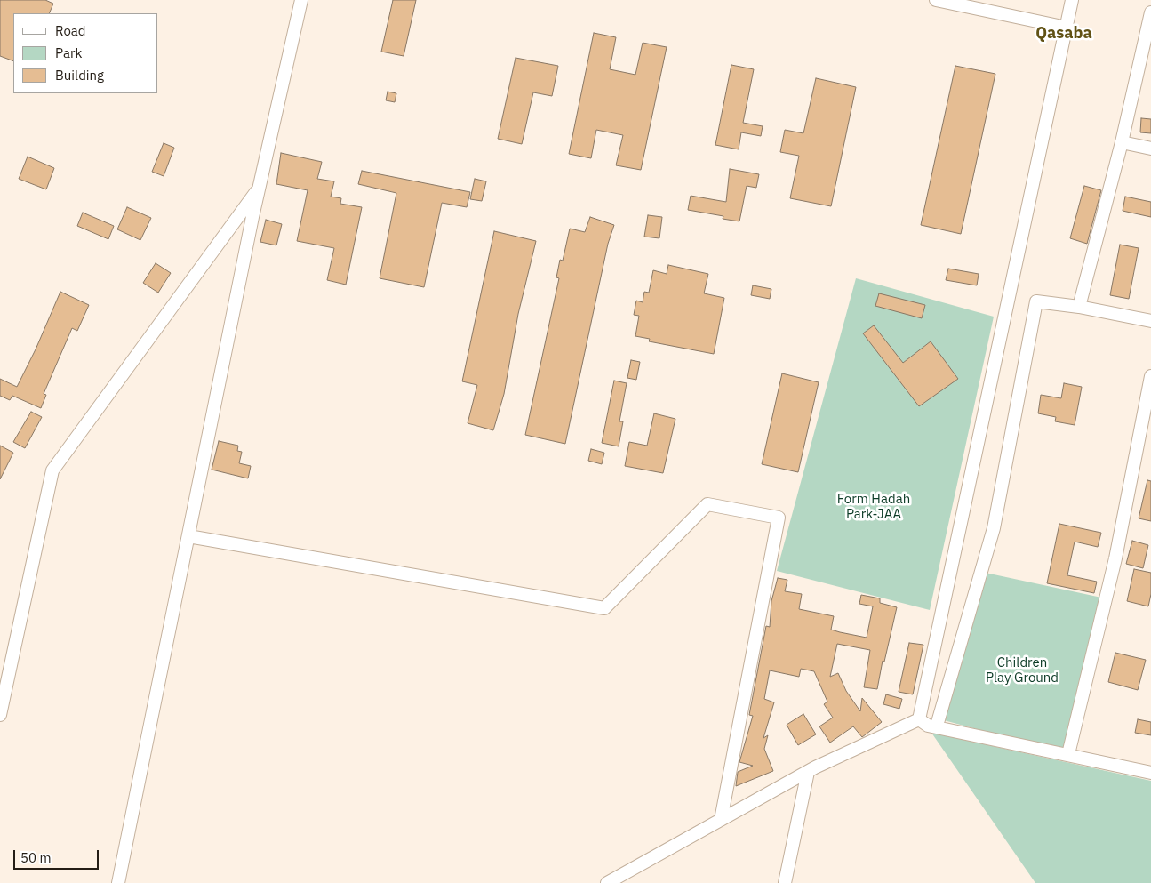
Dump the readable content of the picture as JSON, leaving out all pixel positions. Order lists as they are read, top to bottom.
{
  "districts": ["Qasaba"],
  "parks": ["Form Hadah Park-JAA", "Children Play Ground"],
  "legend": ["Road", "Park", "Building"],
  "scale_bar": "50 m"
}
